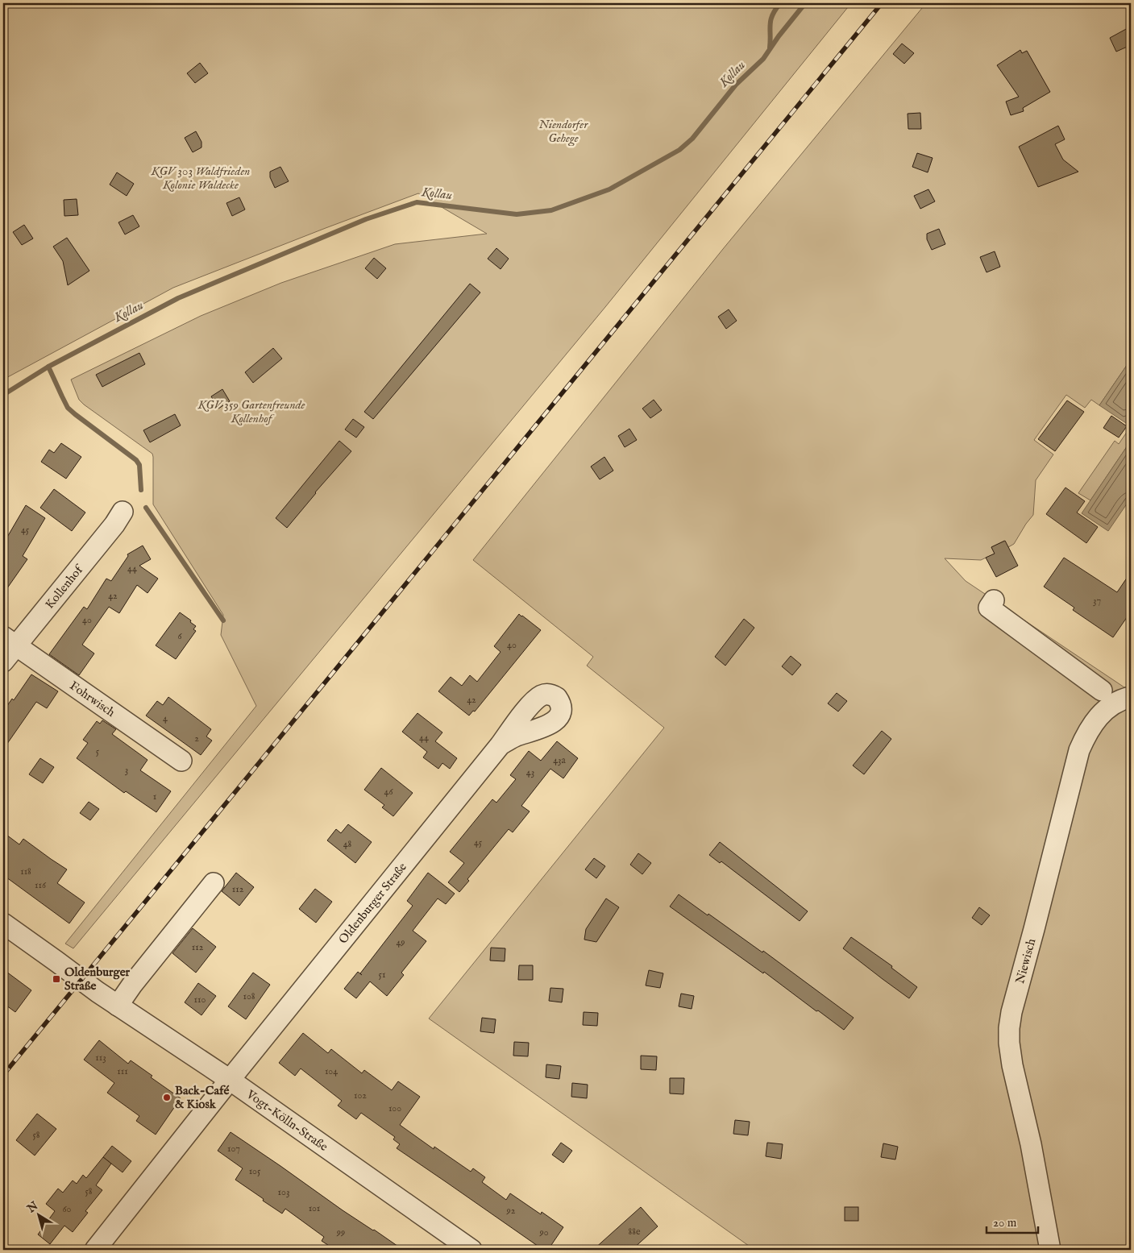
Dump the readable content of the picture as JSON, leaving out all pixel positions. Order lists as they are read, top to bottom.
{
  "streets": {
    "street": [
      "Kollenhof",
      "Fohrwisch",
      "Oldenburger Straße",
      "Niewisch",
      "Vogt-Kölln-Straße"
    ]
  },
  "crossings": [
    ["Kollenhof", "Fohrwisch"],
    ["Oldenburger Straße", "Vogt-Kölln-Straße"]
  ],
  "water": ["Kollau"],
  "parks": ["Niendorfer Gehege", "KGV 303 Waldfrieden Kolonie Waldecke", "KGV 359 Gartenfreunde Kollenhof"],
  "places": {
    "transit": ["Oldenburger Straße"],
    "other": ["Back-Café & Kiosk"]
  },
  "house_numbers": [
    "45",
    "44",
    "42",
    "37",
    "40",
    "6",
    "40",
    "42",
    "4",
    "44",
    "2",
    "5",
    "43a",
    "3",
    "43",
    "46",
    "1",
    "45",
    "48",
    "118",
    "116",
    "112",
    "49",
    "112",
    "51",
    "108",
    "110",
    "113",
    "111",
    "104",
    "102",
    "100",
    "58",
    "107",
    "105",
    "58",
    "103",
    "101",
    "60",
    "92",
    "88e",
    "99",
    "90"
  ],
  "scale_bar": "20 m",
  "north": "top left"
}
